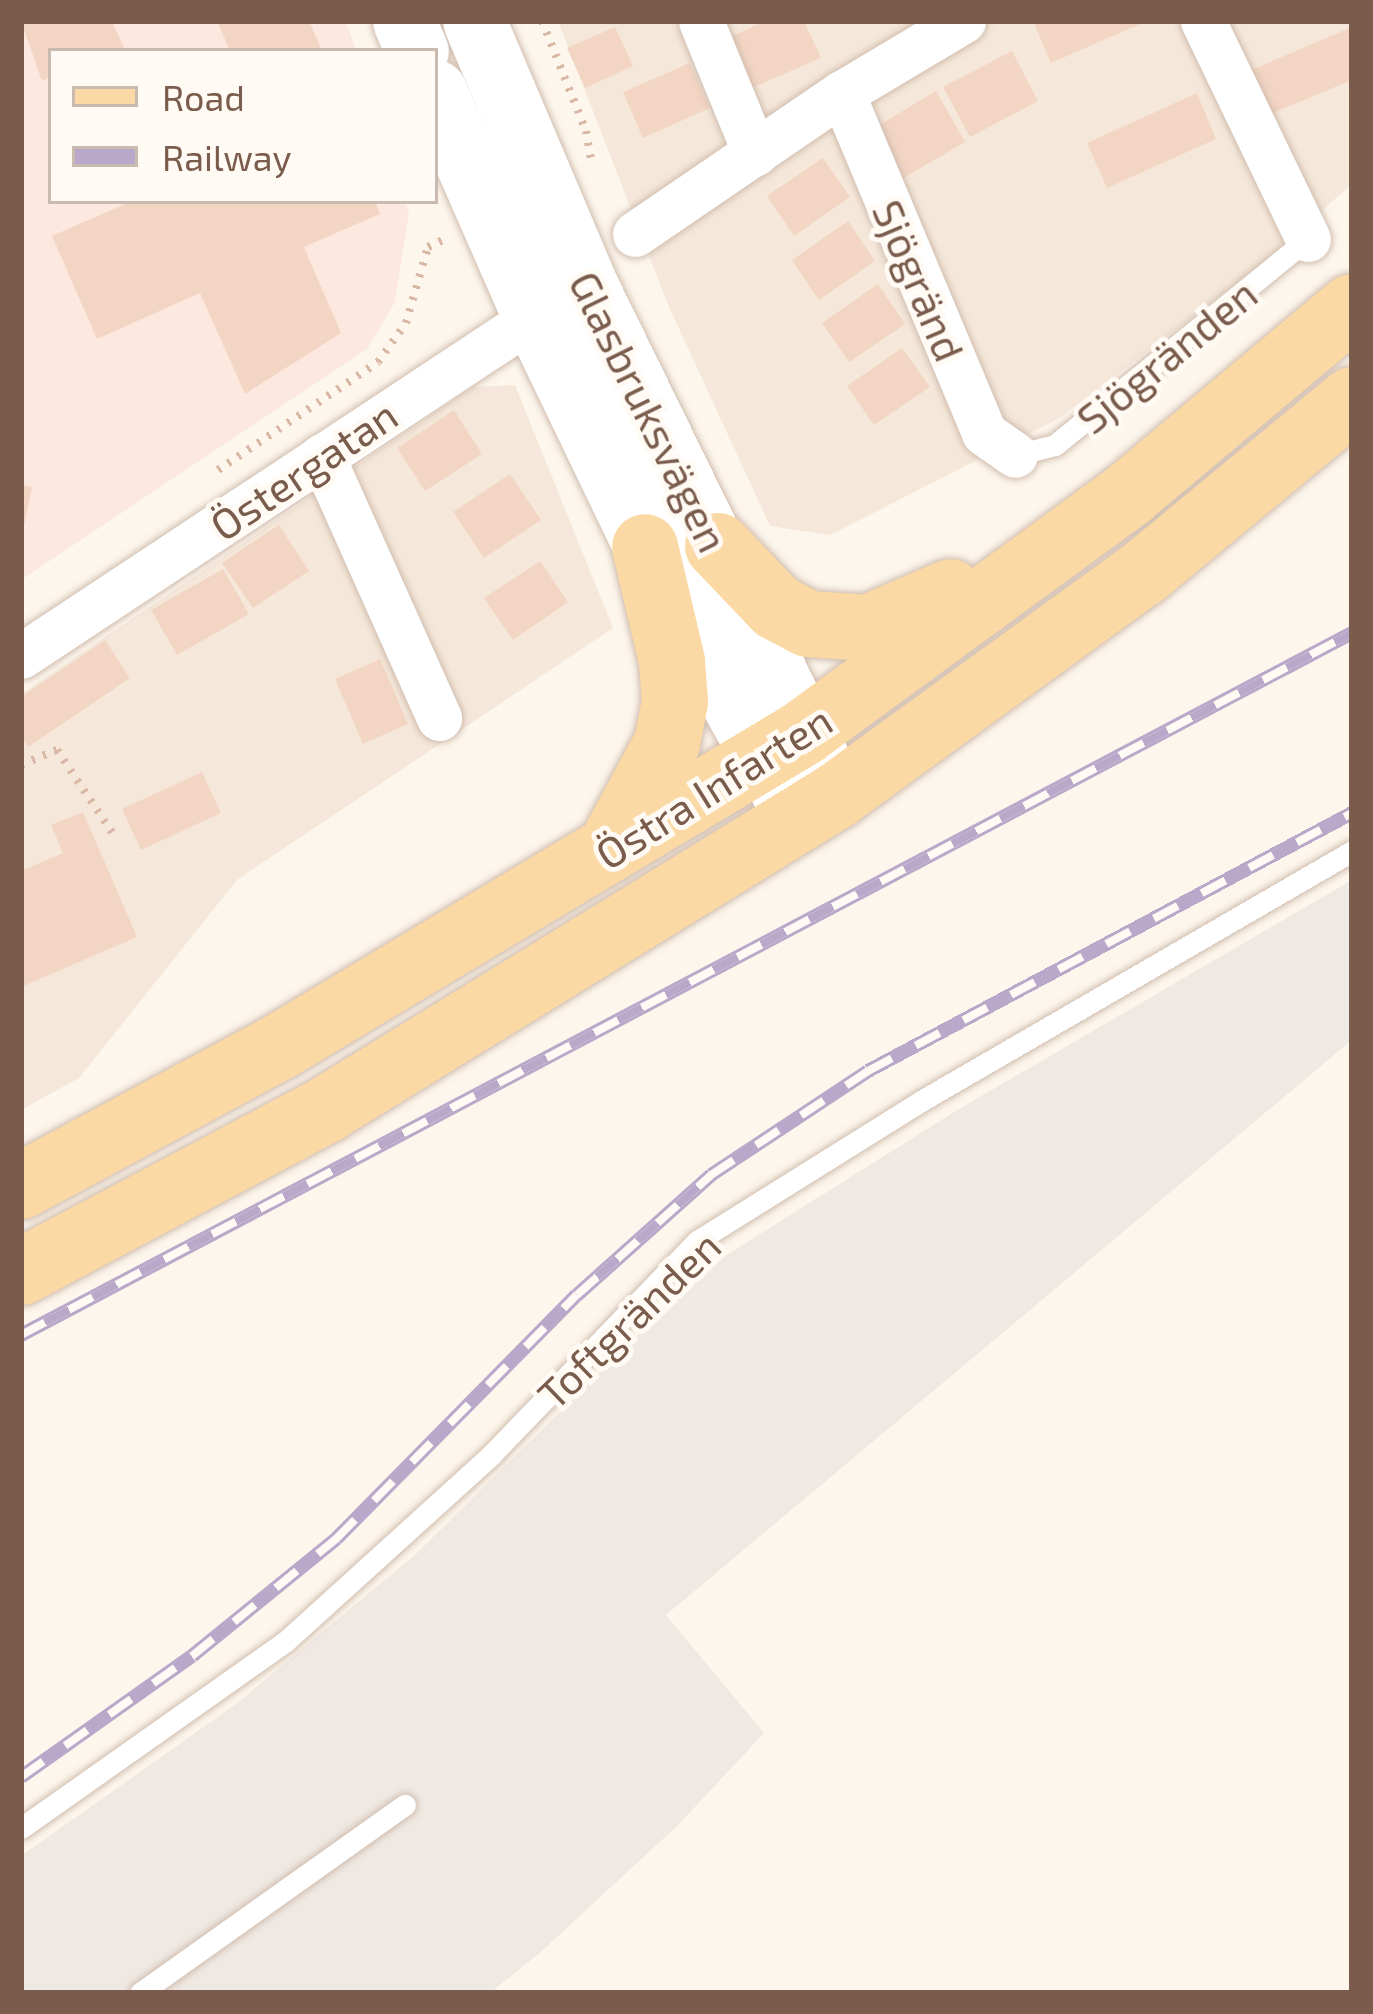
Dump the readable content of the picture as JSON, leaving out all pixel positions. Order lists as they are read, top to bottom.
{
  "streets": {
    "main road": ["Glasbruksvägen", "Östra Infarten"],
    "street": ["Sjögränd", "Östergatan"],
    "lane": ["Sjögränden", "Toftgränden"]
  },
  "crossings": [
    ["Sjögränd", "Sjögränden"],
    ["Glasbruksvägen", "Östergatan"],
    ["Glasbruksvägen", "Östra Infarten"]
  ],
  "legend": ["Road", "Railway"]
}
